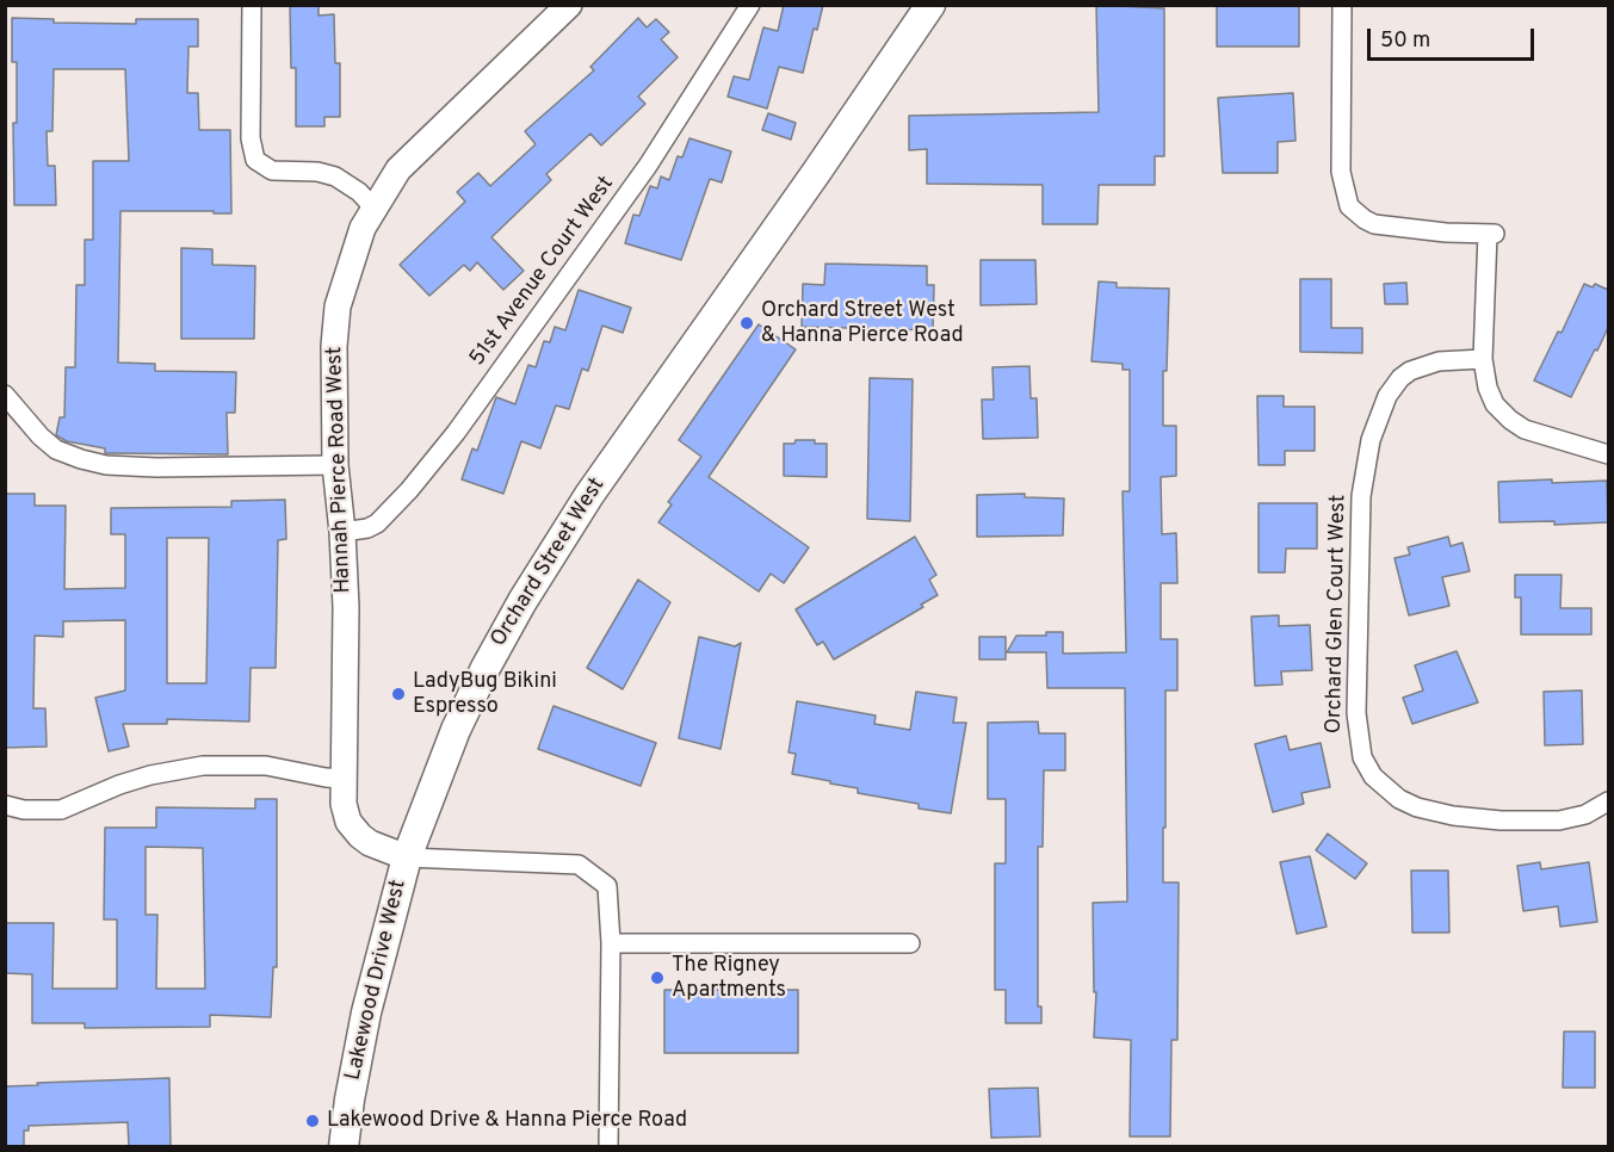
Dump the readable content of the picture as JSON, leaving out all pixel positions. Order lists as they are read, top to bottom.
{
  "streets": {
    "main road": ["Orchard Street West", "Lakewood Drive West"],
    "street": ["51st Avenue Court West", "Hannah Pierce Road West", "Orchard Glen Court West"]
  },
  "crossings": [
    ["51st Avenue Court West", "Hannah Pierce Road West"],
    ["Hannah Pierce Road West", "Orchard Street West"],
    ["Hannah Pierce Road West", "Lakewood Drive West"],
    ["Orchard Street West", "Lakewood Drive West"]
  ],
  "places": [
    "Orchard Street West & Hanna Pierce Road",
    "LadyBug Bikini Espresso",
    "The Rigney Apartments",
    "Lakewood Drive & Hanna Pierce Road"
  ],
  "scale_bar": "50 m"
}
